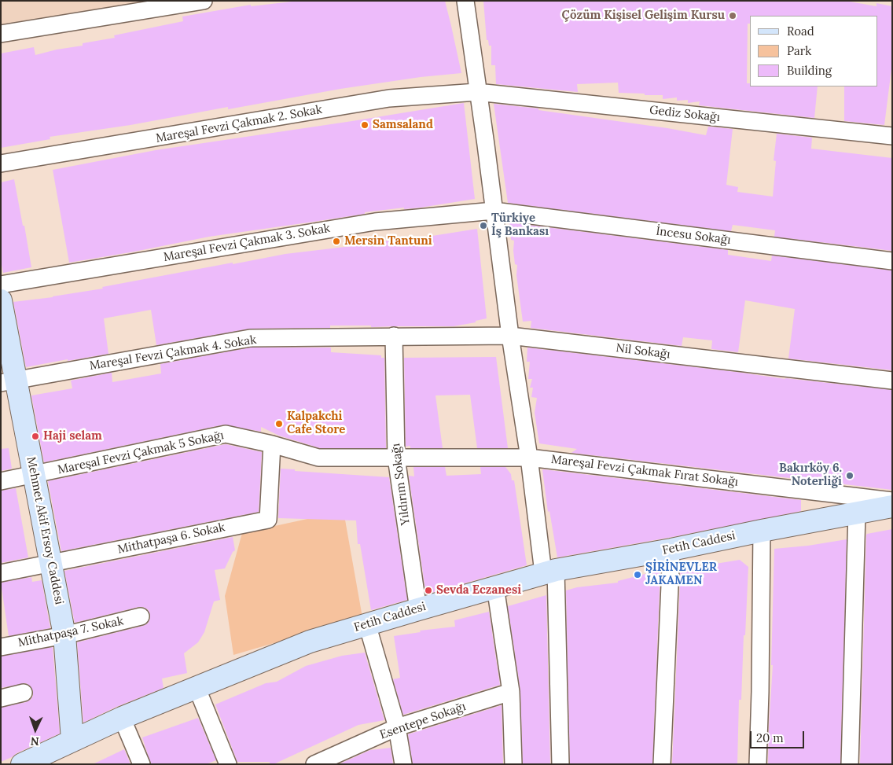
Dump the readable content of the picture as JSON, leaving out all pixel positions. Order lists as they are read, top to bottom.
{
  "streets": {
    "street": [
      "Gediz Sokağı",
      "Mareşal Fevzi Çakmak 2. Sokak",
      "İncesu Sokağı",
      "Mareşal Fevzi Çakmak 3. Sokak",
      "Nil Sokağı",
      "Mareşal Fevzi Çakmak 4. Sokak",
      "Mareşal Fevzi Çakmak 5 Sokağı",
      "Mareşal Fevzi Çakmak Fırat Sokağı",
      "Yıldırım Sokağı",
      "Mehmet Akif Ersoy Caddesi",
      "Mithatpaşa 6. Sokak",
      "Fetih Caddesi",
      "Mithatpaşa 7. Sokak",
      "Esentepe Sokağı"
    ]
  },
  "crossings": [
    ["Gediz Sokağı", "Mareşal Fevzi Çakmak 2. Sokak"],
    ["İncesu Sokağı", "Mareşal Fevzi Çakmak 3. Sokak"],
    ["Nil Sokağı", "Mareşal Fevzi Çakmak 4. Sokak"],
    ["Nil Sokağı", "Yıldırım Sokağı"],
    ["Mareşal Fevzi Çakmak 4. Sokak", "Yıldırım Sokağı"],
    ["Mareşal Fevzi Çakmak 4. Sokak", "Mehmet Akif Ersoy Caddesi"],
    ["Mareşal Fevzi Çakmak 5 Sokağı", "Mareşal Fevzi Çakmak Fırat Sokağı"],
    ["Mareşal Fevzi Çakmak 5 Sokağı", "Yıldırım Sokağı"],
    ["Mareşal Fevzi Çakmak 5 Sokağı", "Mehmet Akif Ersoy Caddesi"],
    ["Mareşal Fevzi Çakmak 5 Sokağı", "Mithatpaşa 6. Sokak"],
    ["Mareşal Fevzi Çakmak Fırat Sokağı", "Yıldırım Sokağı"],
    ["Yıldırım Sokağı", "Fetih Caddesi"],
    ["Mehmet Akif Ersoy Caddesi", "Mithatpaşa 6. Sokak"],
    ["Mehmet Akif Ersoy Caddesi", "Fetih Caddesi"],
    ["Mehmet Akif Ersoy Caddesi", "Mithatpaşa 7. Sokak"]
  ],
  "places": [
    "Çözüm Kişisel Gelişim Kursu",
    "Samsaland",
    "Türkiye İş Bankası",
    "Mersin Tantuni",
    "Kalpakchi Cafe Store",
    "Haji selam",
    "Bakırköy 6. Noterliği",
    "ŞİRİNEVLER JAKAMEN",
    "Sevda Eczanesi"
  ],
  "legend": ["Road", "Park", "Building"],
  "scale_bar": "20 m",
  "north": "bottom"
}
